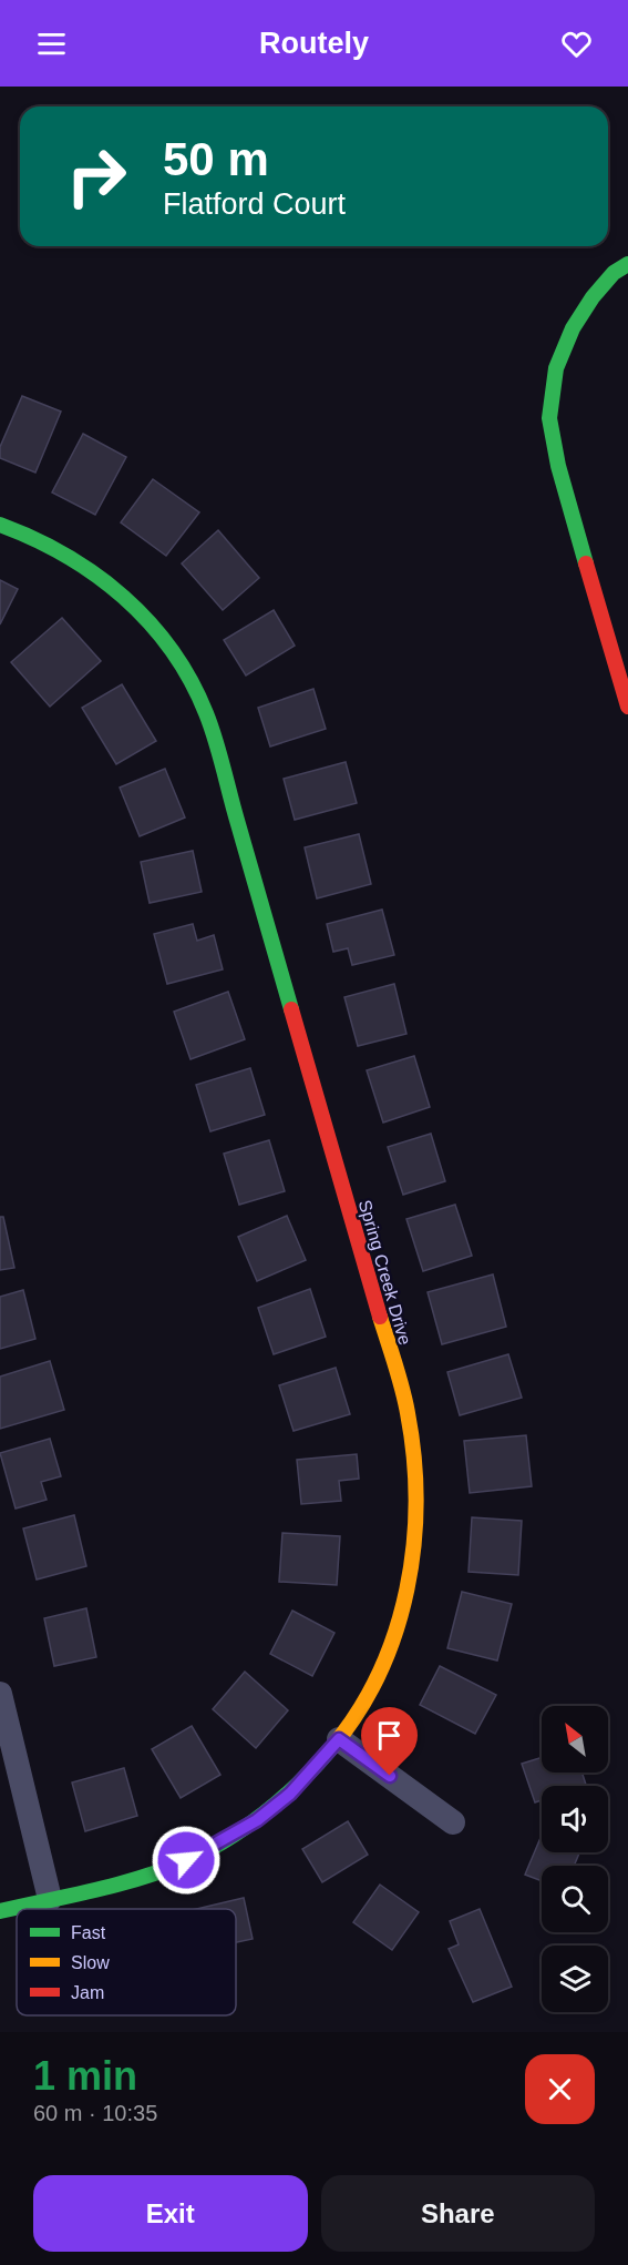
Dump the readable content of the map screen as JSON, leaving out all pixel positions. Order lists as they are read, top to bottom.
{
  "streets": {
    "street": ["Spring Creek Drive"]
  },
  "legend": ["Fast", "Slow", "Jam"],
  "north": "top left",
  "page": {
    "header": "Routely",
    "turn": ["50 m", "Flatford Court"],
    "heading": ["1 min", "60 m · 10:35"],
    "buttons": ["Exit", "Share"]
  }
}
